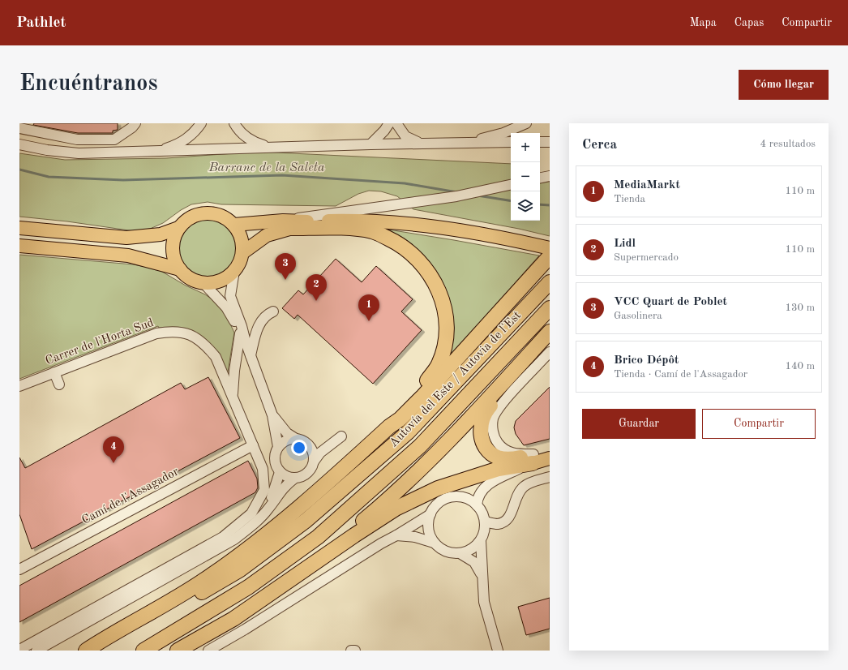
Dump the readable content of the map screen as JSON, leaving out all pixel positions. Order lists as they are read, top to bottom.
{
  "streets": {
    "highway": ["Autovía del Este / Autovia de l'Est"],
    "street": ["Carrer de l'Horta Sud", "Camí de l'Assagador"]
  },
  "water": ["Barranc de la Saleta"],
  "page": {
    "header": "Pathlet",
    "nav": ["Mapa", "Capas", "Compartir"],
    "buttons": [
      "Cómo llegar",
      ["Guardar", "Compartir"]
    ],
    "title": "Encuéntranos",
    "heading": ["Cerca", "4 resultados"],
    "map_buttons": ["+", "−"],
    "list": [
      {
        "mark": "1",
        "name": "MediaMarkt",
        "note": "Tienda",
        "value": "110 m"
      },
      {
        "mark": "2",
        "name": "Lidl",
        "note": "Supermercado",
        "value": "110 m"
      },
      {
        "mark": "3",
        "name": "VCC Quart de Poblet",
        "note": "Gasolinera",
        "value": "130 m"
      },
      {
        "mark": "4",
        "name": "Brico Dépôt",
        "note": "Tienda · Camí de l'Assagador",
        "value": "140 m"
      }
    ],
    "pins": [
      "3",
      "2",
      "1",
      "4"
    ]
  }
}
